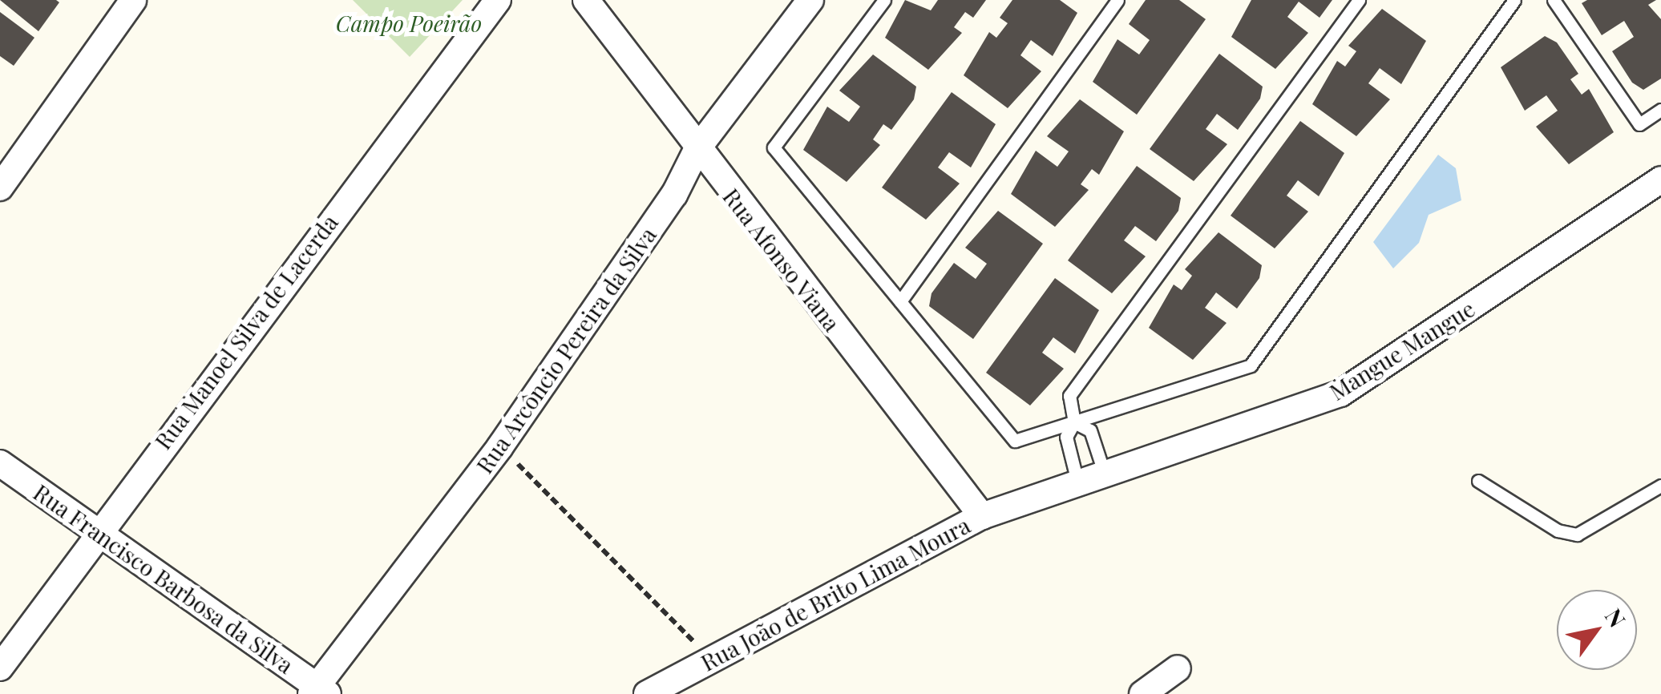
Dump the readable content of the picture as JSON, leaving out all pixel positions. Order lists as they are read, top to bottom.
{
  "streets": {
    "street": [
      "Rua Afonso Viana",
      "Rua Manoel Silva de Lacerda",
      "Rua Arcôncio Pereira da Silva",
      "Mangue Mangue",
      "Rua Francisco Barbosa da Silva",
      "Rua João de Brito Lima Moura"
    ]
  },
  "crossings": [
    ["Rua Afonso Viana", "Rua Arcôncio Pereira da Silva"],
    ["Rua Afonso Viana", "Mangue Mangue"],
    ["Rua Afonso Viana", "Rua João de Brito Lima Moura"],
    ["Rua Manoel Silva de Lacerda", "Rua Francisco Barbosa da Silva"],
    ["Rua Arcôncio Pereira da Silva", "Rua Francisco Barbosa da Silva"],
    ["Mangue Mangue", "Rua João de Brito Lima Moura"]
  ],
  "parks": ["Campo Poeirão"],
  "north": "top right"
}
